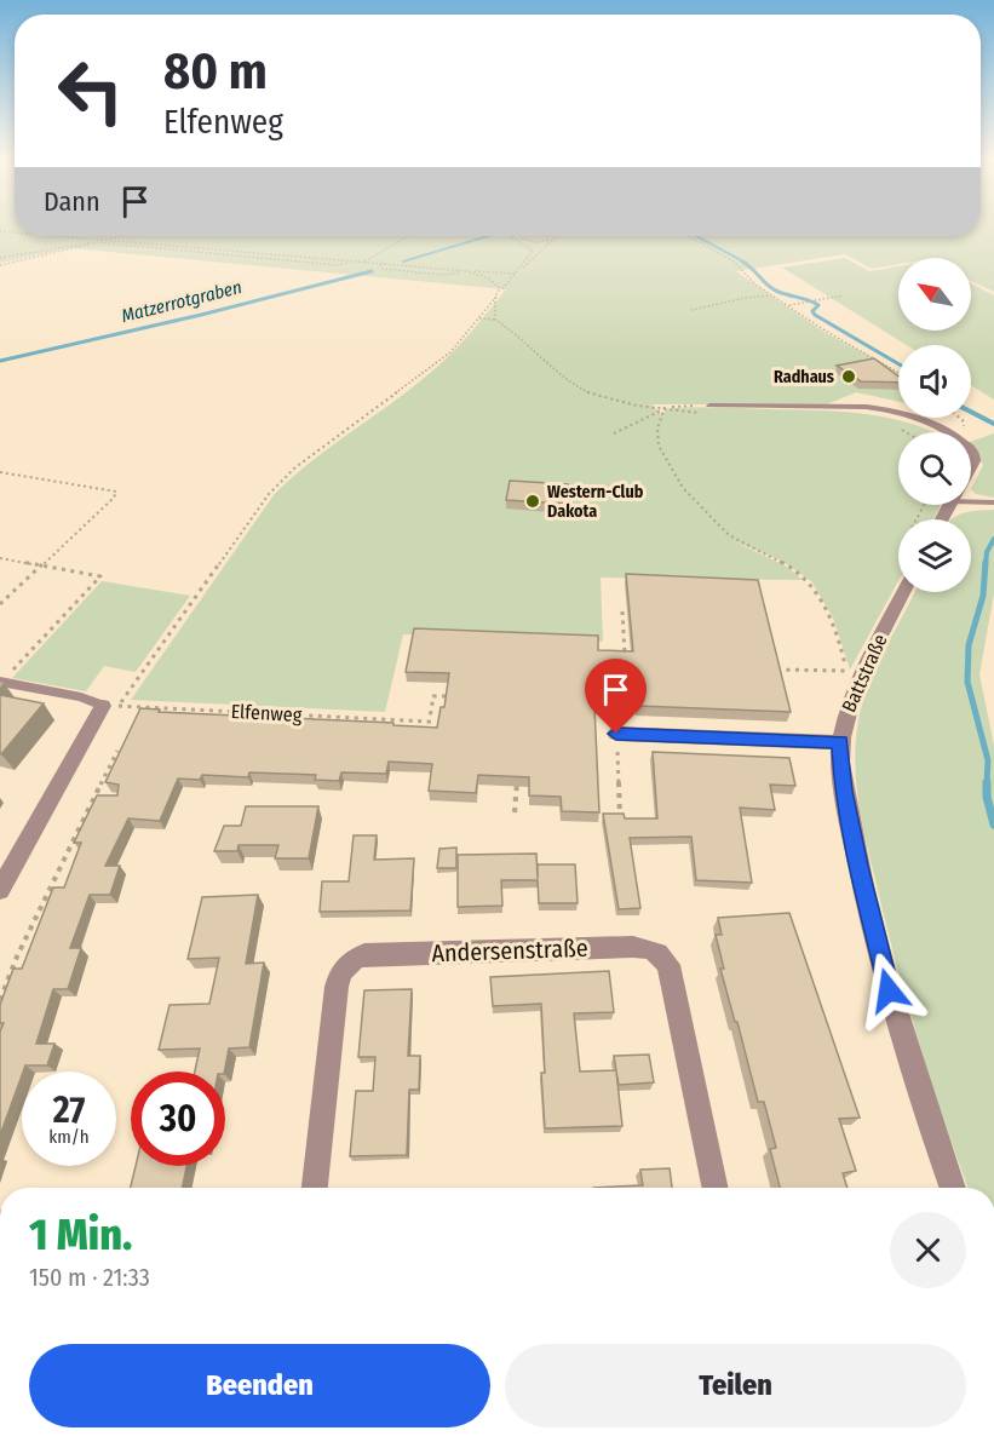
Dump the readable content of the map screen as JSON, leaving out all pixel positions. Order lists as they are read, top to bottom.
{
  "streets": {
    "street": ["Battstraße", "Andersenstraße"],
    "path": ["Elfenweg"]
  },
  "water": ["Matzerrotgraben"],
  "places": ["Radhaus", "Western-Club Dakota"],
  "north": "top left",
  "page": {
    "turn": ["80 m", "Elfenweg"],
    "then": "Dann",
    "speed": "27 km/h",
    "limit": "30",
    "heading": ["1 Min.", "150 m · 21:33"],
    "buttons": ["Beenden", "Teilen"]
  }
}
